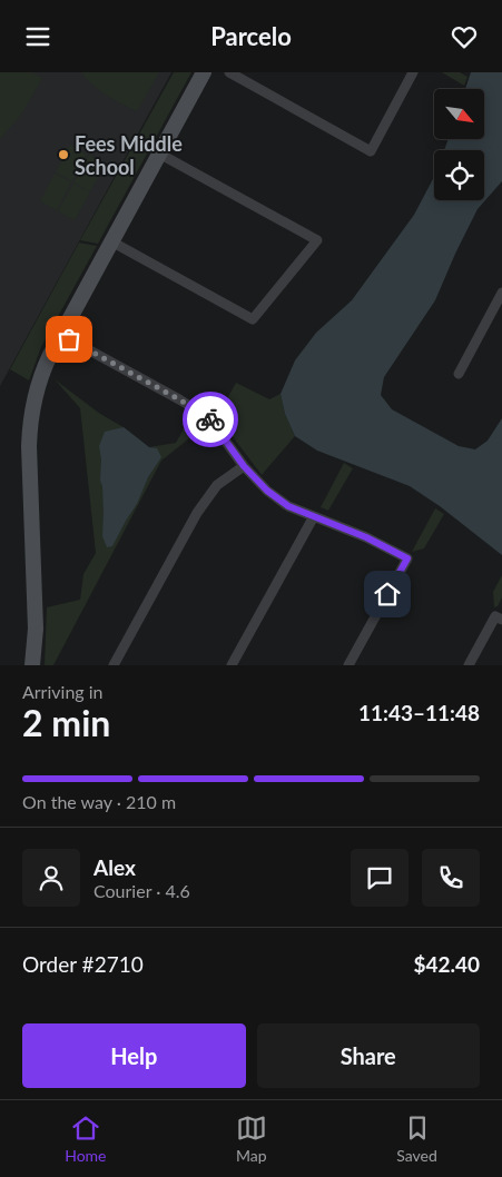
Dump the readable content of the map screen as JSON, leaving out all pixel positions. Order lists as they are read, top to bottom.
{
  "places": ["Fees Middle School"],
  "north": "bottom right",
  "page": {
    "header": "Parcelo",
    "heading": ["2 min", "Arriving in", "11:43–11:48"],
    "panel": [
      "Alex",
      "Courier · 4.6",
      "Order #2710",
      "$42.40"
    ],
    "bar": "On the way · 210 m",
    "buttons": ["Help", "Share"],
    "tabs": ["Home", "Map", "Saved"]
  }
}
